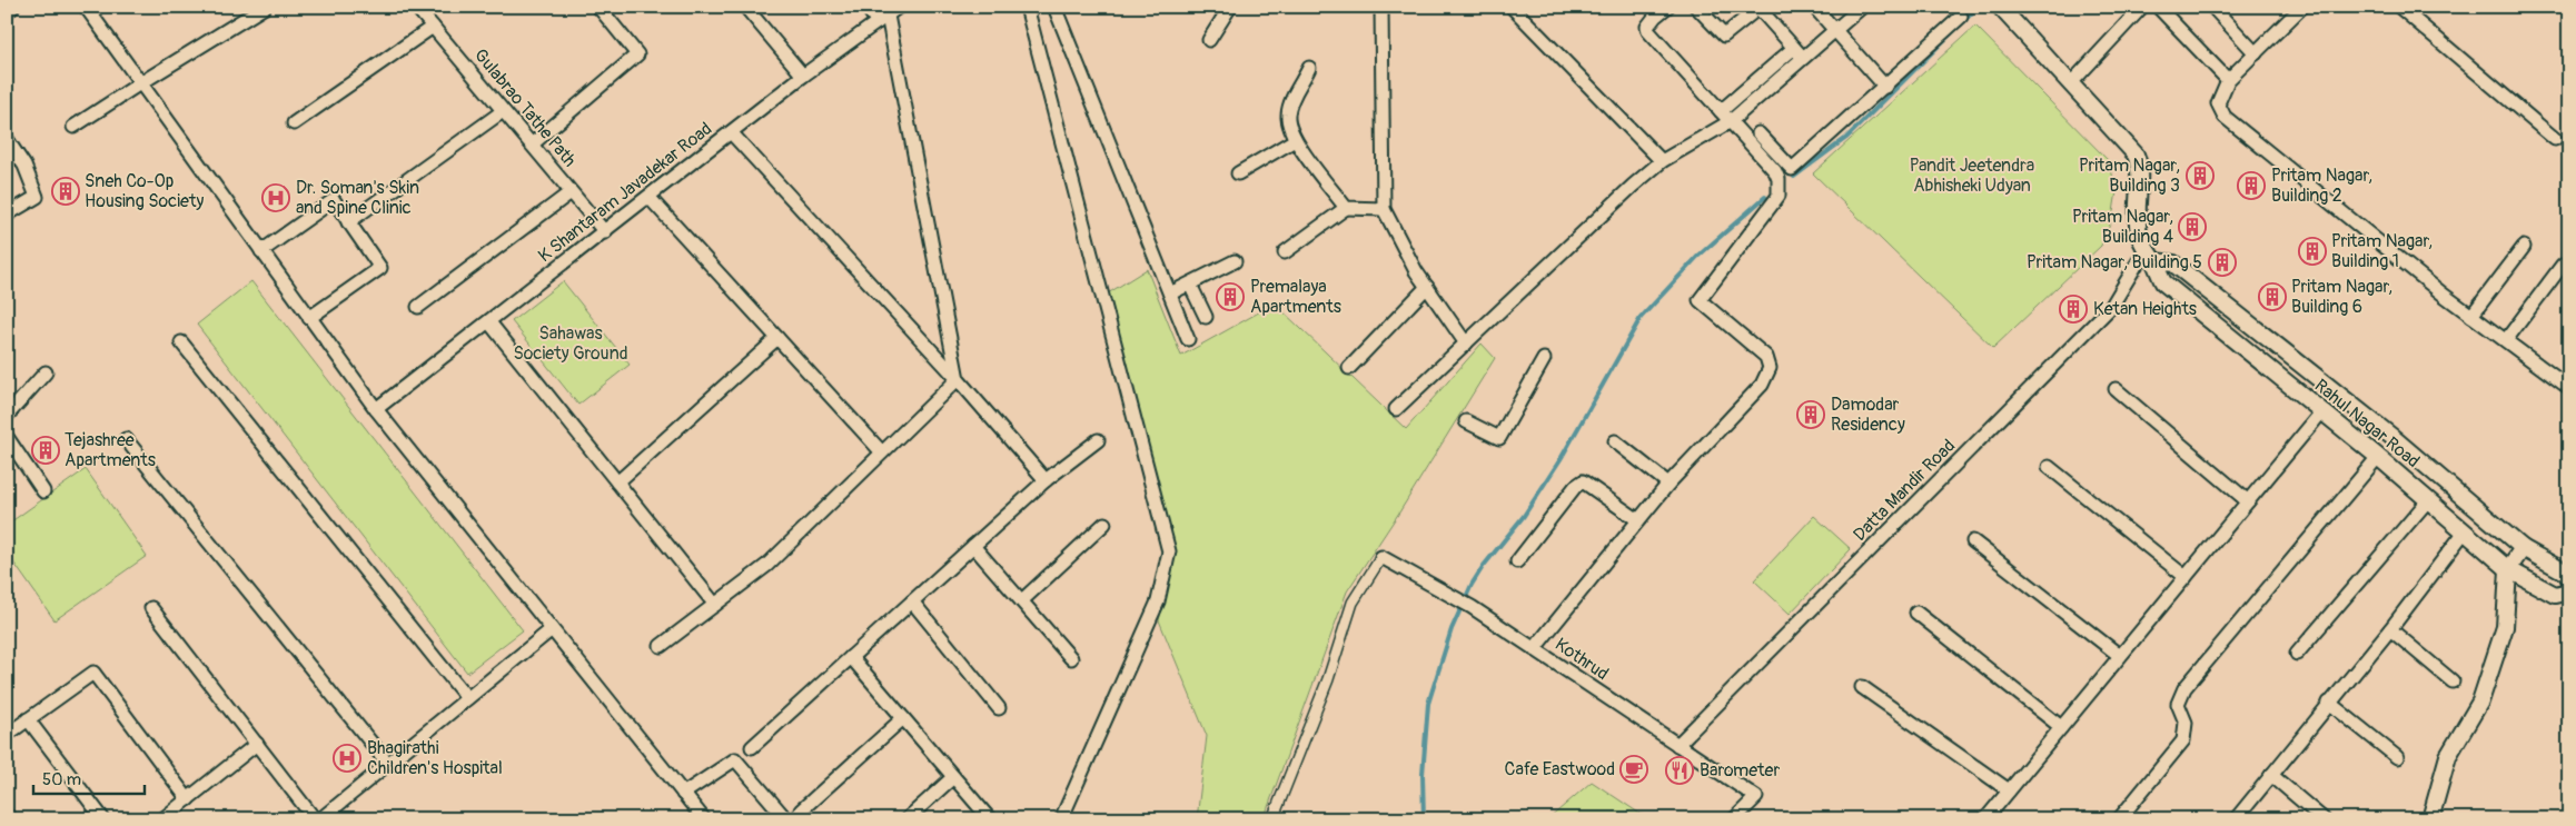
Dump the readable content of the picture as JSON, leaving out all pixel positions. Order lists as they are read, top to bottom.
{
  "streets": {
    "street": [
      "Gulabrao Tathe Path",
      "K Shantaram Javadekar Road",
      "Rahul Nagar Road",
      "Datta Mandir Road",
      "Kothrud"
    ]
  },
  "crossings": [
    ["Gulabrao Tathe Path", "K Shantaram Javadekar Road"],
    ["Rahul Nagar Road", "Datta Mandir Road"],
    ["Datta Mandir Road", "Kothrud"]
  ],
  "parks": ["Pandit Jeetendra Abhisheki Udyan", "Sahawas Society Ground"],
  "places": {
    "building": [
      "Pritam Nagar, Building 3",
      "Pritam Nagar, Building 2",
      "Sneh Co-Op Housing Society",
      "Pritam Nagar, Building 4",
      "Pritam Nagar, Building 1",
      "Pritam Nagar, Building 5",
      "Premalaya Apartments",
      "Pritam Nagar, Building 6",
      "Ketan Heights",
      "Damodar Residency",
      "Tejashree Apartments"
    ],
    "hospital": ["Dr. Soman's Skin and Spine Clinic", "Bhagirathi Children's Hospital"],
    "cafe": ["Cafe Eastwood"],
    "restaurant": ["Barometer"]
  },
  "scale_bar": "50 m"
}
